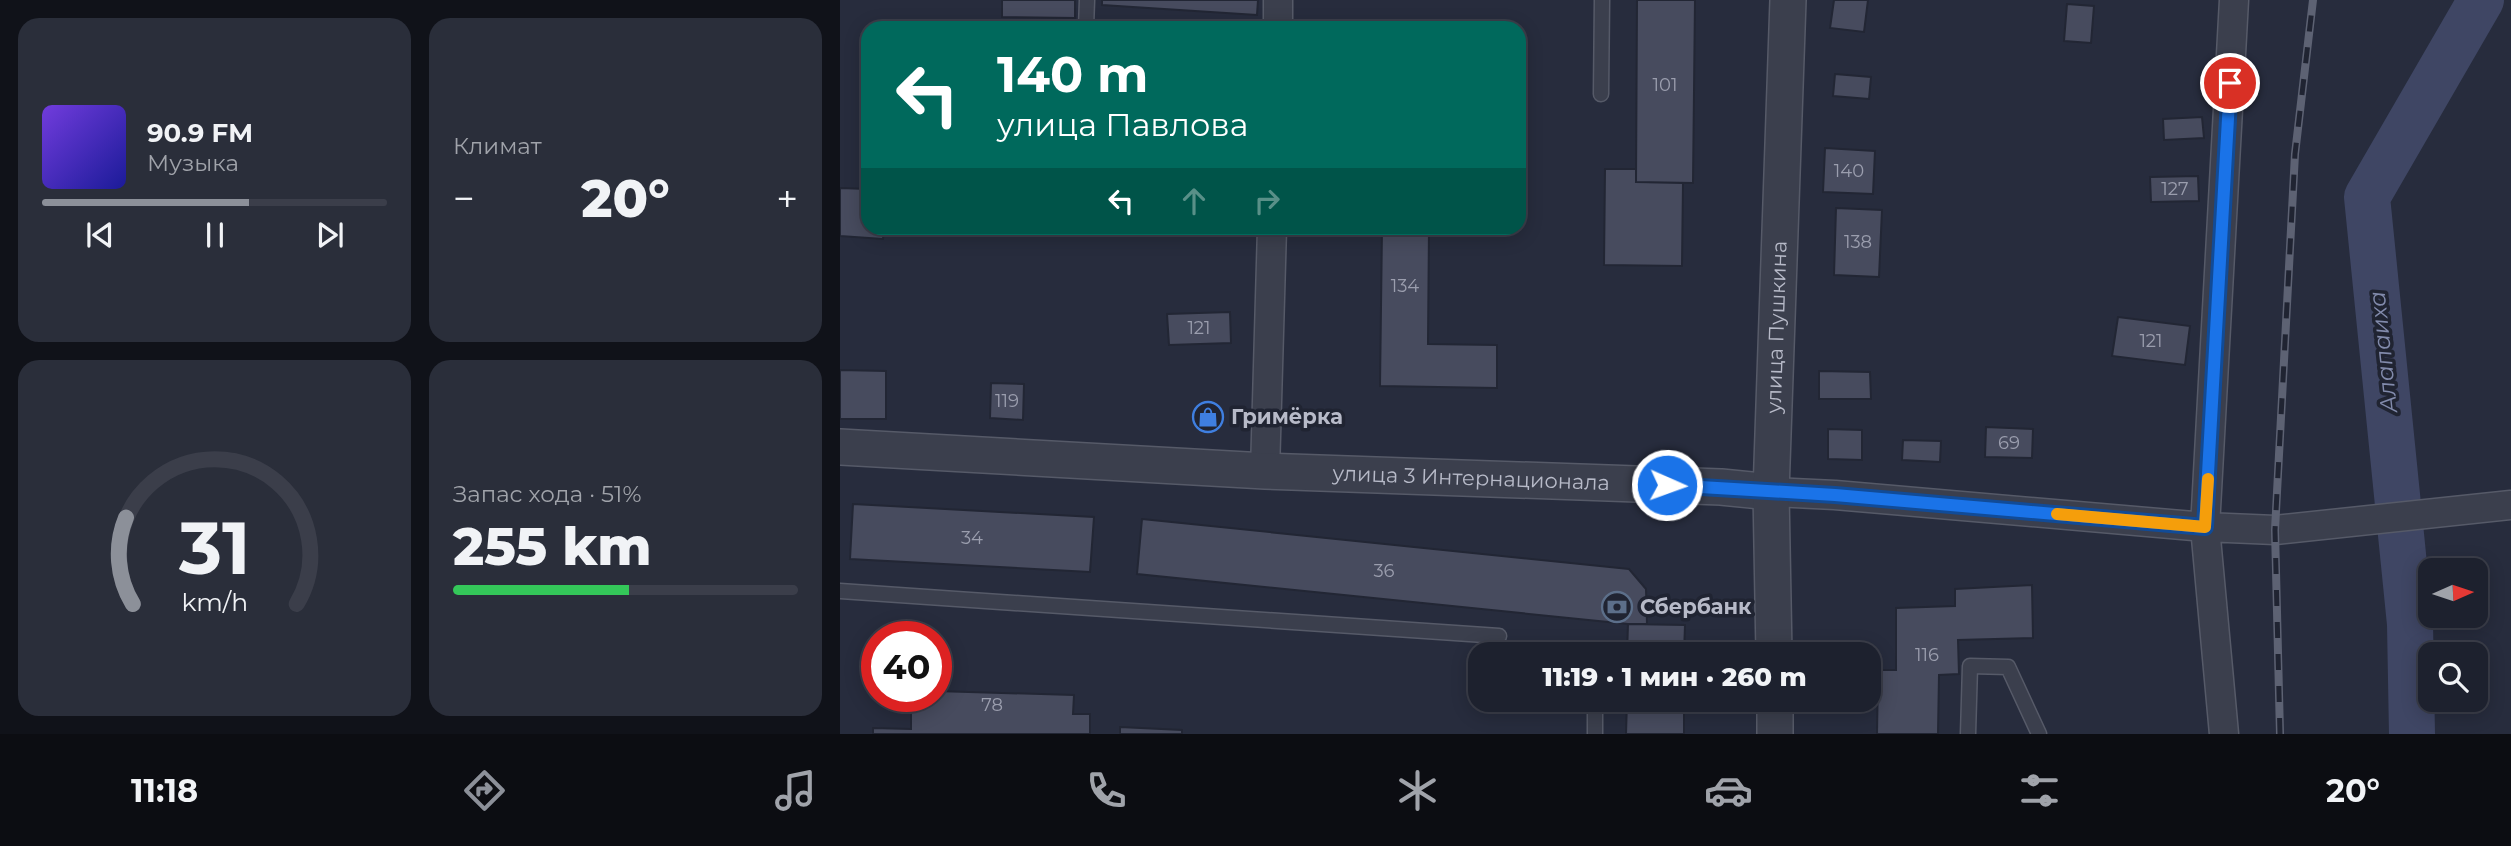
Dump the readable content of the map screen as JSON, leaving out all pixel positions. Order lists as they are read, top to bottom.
{
  "streets": {
    "street": ["улица Пушкина", "улица 3 Интернационала"]
  },
  "crossings": [
    ["улица Пушкина", "улица 3 Интернационала"]
  ],
  "water": ["Алапаиха"],
  "places": {
    "shop": ["Гримёрка"],
    "bank": ["Сбербанк"]
  },
  "house_numbers": [
    "101",
    "140",
    "127",
    "138",
    "134",
    "121",
    "121",
    "119",
    "69",
    "34",
    "36",
    "116",
    "78"
  ],
  "north": "right",
  "page": {
    "tile": [
      "Климат",
      ["Запас хода · 51%", "255 km"]
    ],
    "turn": ["140 m", "улица Павлова"],
    "song": ["90.9 FM", "Музыка"],
    "heat": ["−", "20°", "+"],
    "limit": "40",
    "trip": "11:19 · 1 мин · 260 m",
    "tabs": ["11:18", "20°"],
    "gauge": ["31", "km/h"]
  }
}
